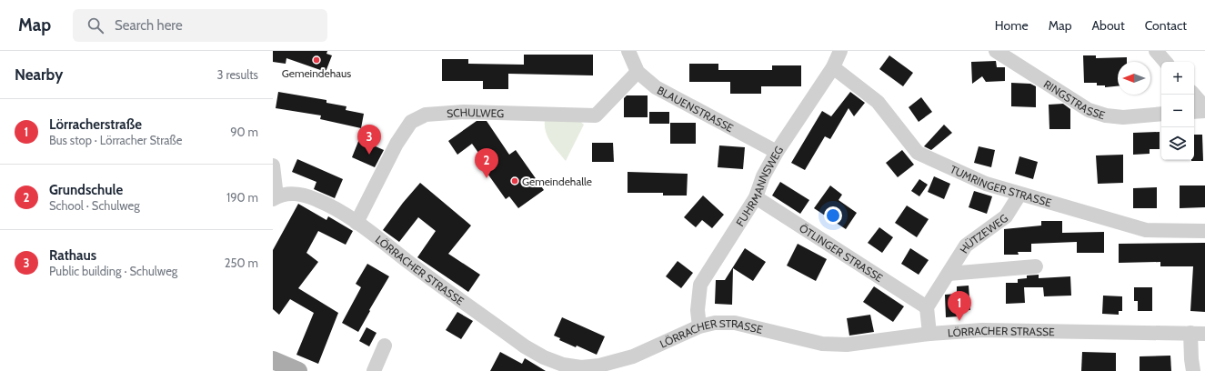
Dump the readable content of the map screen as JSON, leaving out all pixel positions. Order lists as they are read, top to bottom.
{
  "streets": {
    "street": [
      "RINGSTRASSE",
      "BLAUENSTRASSE",
      "SCHULWEG",
      "FUHRMANNSWEG",
      "TUMRINGER STRASSE",
      "HÜTZEWEG",
      "ÖTLINGER STRASSE",
      "LÖRRACHER STRASSE"
    ]
  },
  "crossings": [
    ["BLAUENSTRASSE", "SCHULWEG"],
    ["BLAUENSTRASSE", "FUHRMANNSWEG"],
    ["SCHULWEG", "LÖRRACHER STRASSE"],
    ["FUHRMANNSWEG", "TUMRINGER STRASSE"],
    ["FUHRMANNSWEG", "ÖTLINGER STRASSE"],
    ["FUHRMANNSWEG", "LÖRRACHER STRASSE"],
    ["TUMRINGER STRASSE", "HÜTZEWEG"],
    ["HÜTZEWEG", "ÖTLINGER STRASSE"]
  ],
  "places": ["Gemeindehaus", "Gemeindehalle"],
  "north": "left",
  "page": {
    "header": "Map",
    "search": "Search here",
    "nav": [
      "Home",
      "Map",
      "About",
      "Contact"
    ],
    "heading": ["Nearby", "3 results"],
    "map_buttons": ["+", "−"],
    "list": [
      {
        "mark": "1",
        "name": "Lörracherstraße",
        "note": "Bus stop · Lörracher Straße",
        "value": "90 m"
      },
      {
        "mark": "2",
        "name": "Grundschule",
        "note": "School · Schulweg",
        "value": "190 m"
      },
      {
        "mark": "3",
        "name": "Rathaus",
        "note": "Public building · Schulweg",
        "value": "250 m"
      }
    ],
    "pins": ["3", "2", "1"]
  }
}
